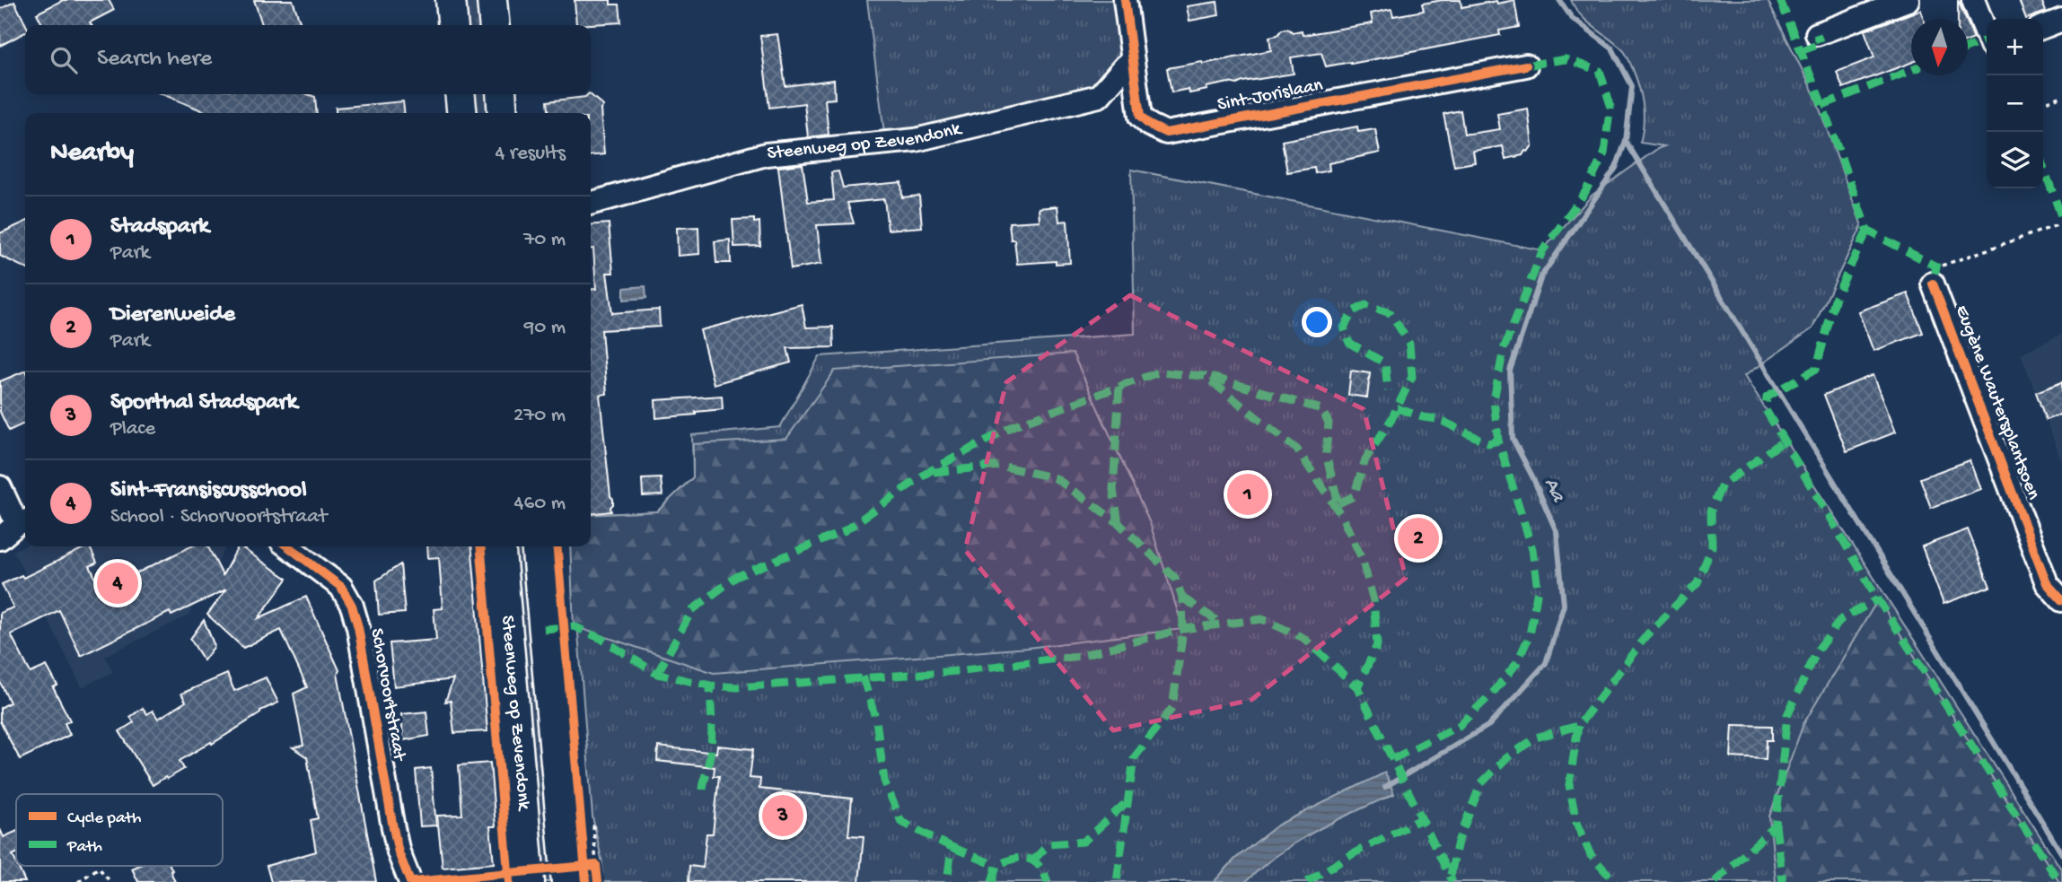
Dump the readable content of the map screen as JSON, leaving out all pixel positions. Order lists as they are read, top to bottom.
{
  "streets": {
    "main road": ["Steenweg op Zevendonk"],
    "street": ["Sint-Jorislaan", "Eugène Wautersplantsoen", "Schorvoortstraat"]
  },
  "crossings": [
    ["Sint-Jorislaan", "Steenweg op Zevendonk"]
  ],
  "water": ["Aa"],
  "legend": ["Cycle path", "Path"],
  "north": "bottom",
  "page": {
    "map_buttons": ["+", "−"],
    "search": "Search here",
    "heading": ["Nearby", "4 results"],
    "list": [
      {
        "mark": "1",
        "name": "Stadspark",
        "note": "Park",
        "value": "70 m"
      },
      {
        "mark": "2",
        "name": "Dierenweide",
        "note": "Park",
        "value": "90 m"
      },
      {
        "mark": "3",
        "name": "Sporthal Stadspark",
        "note": "Place",
        "value": "270 m"
      },
      {
        "mark": "4",
        "name": "Sint-Fransiscusschool",
        "note": "School · Schorvoortstraat",
        "value": "460 m"
      }
    ],
    "pins": [
      "1",
      "2",
      "4",
      "3"
    ]
  }
}
